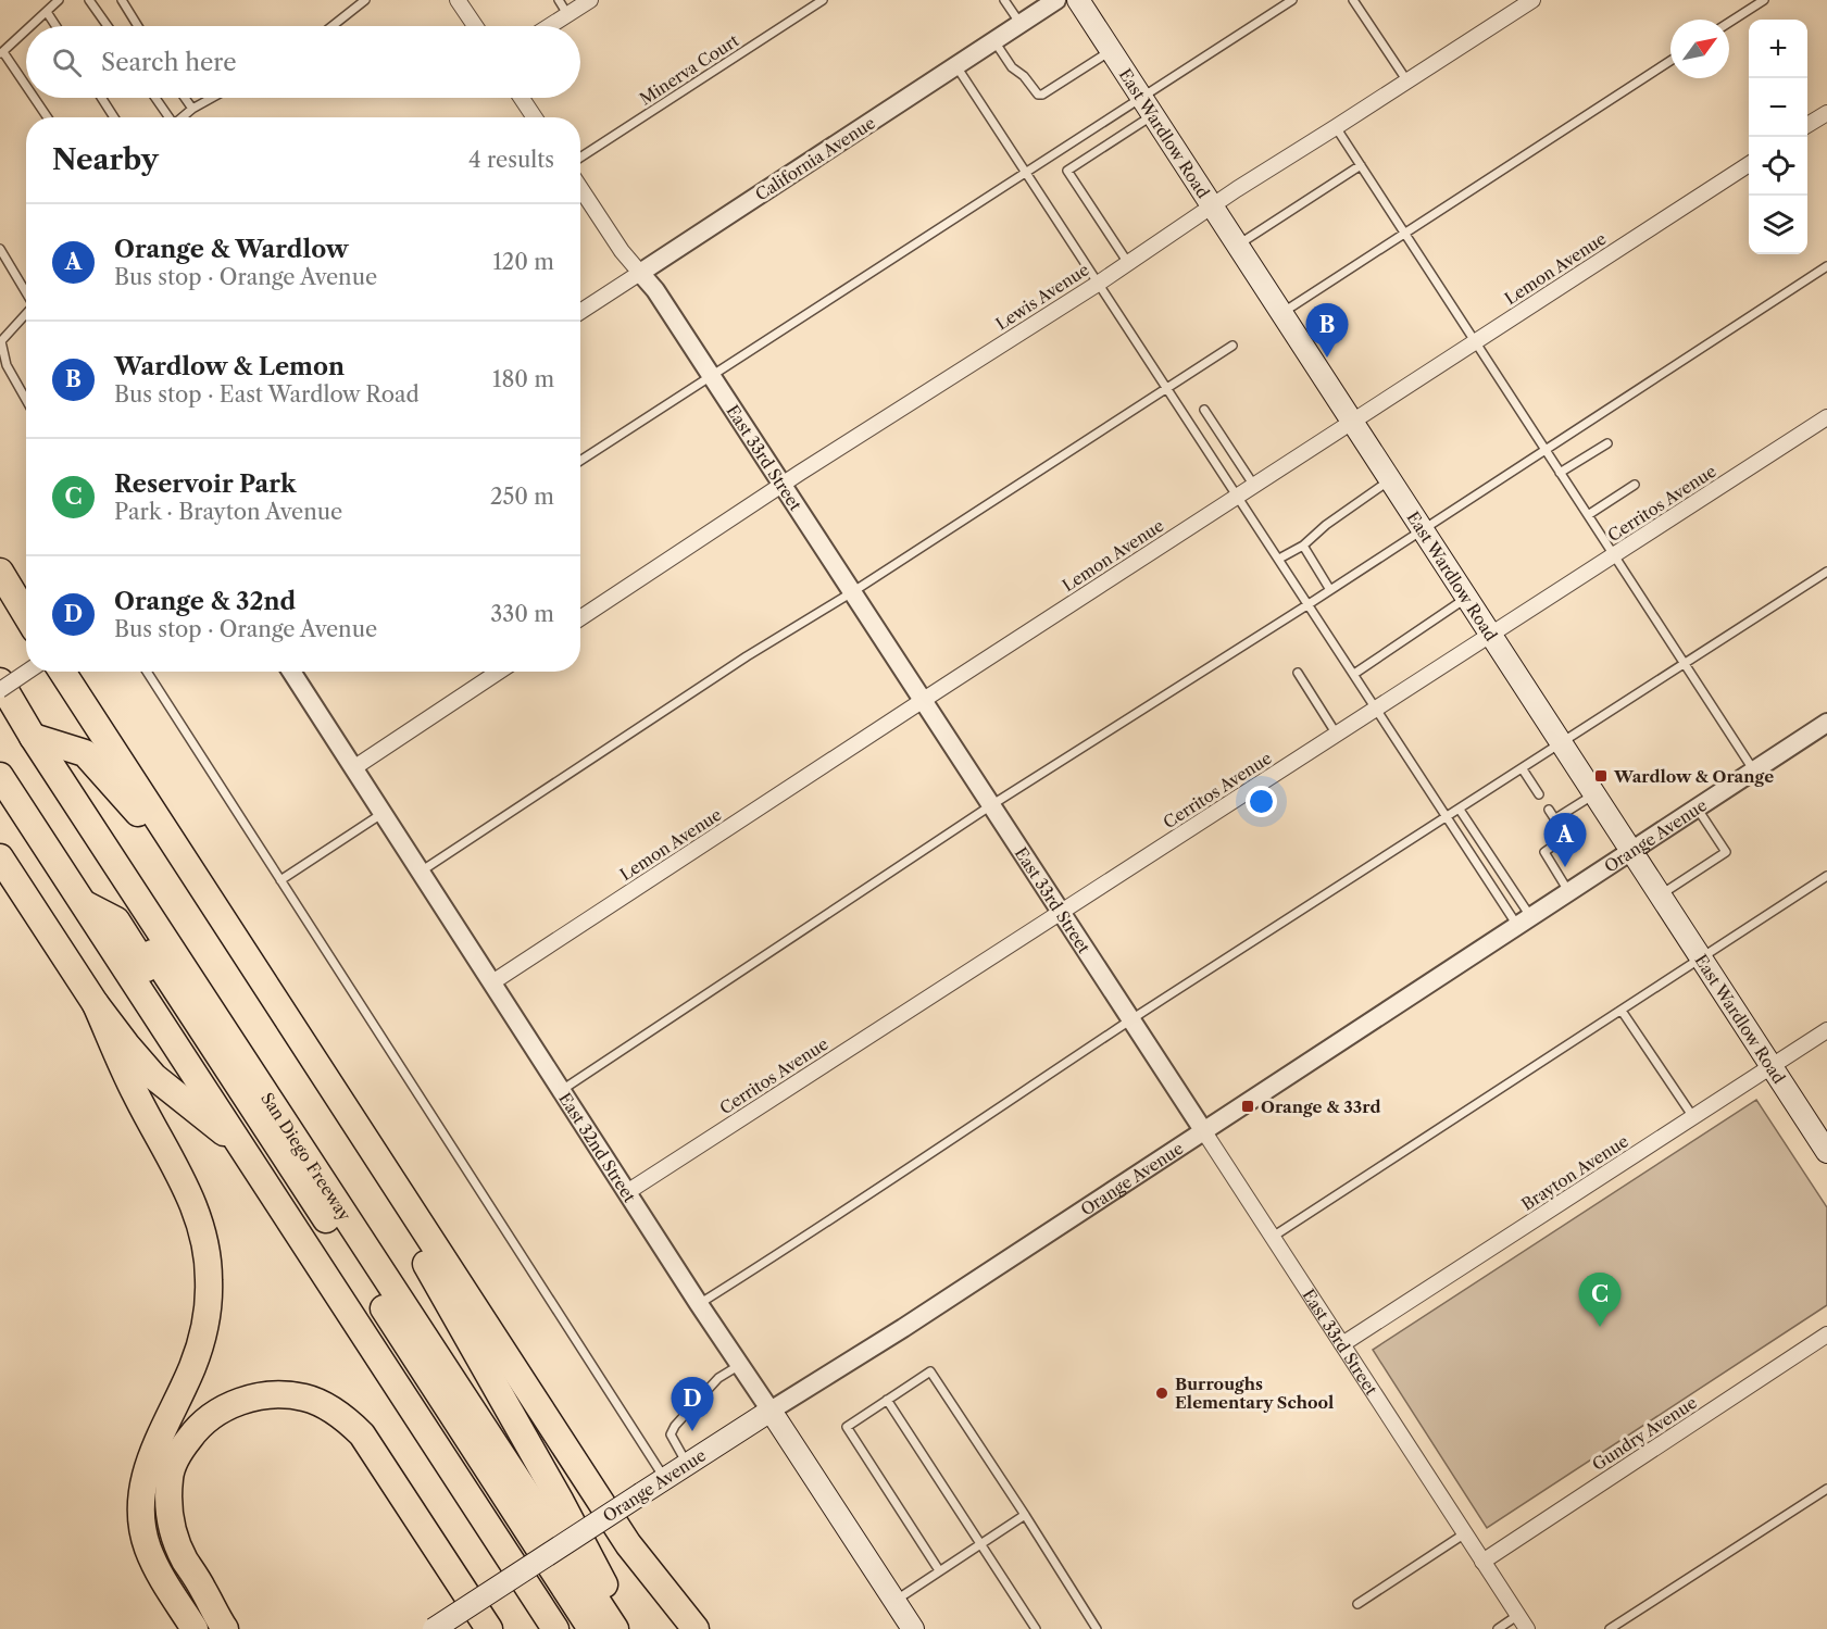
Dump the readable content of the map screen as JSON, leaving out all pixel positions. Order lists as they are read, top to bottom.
{
  "streets": {
    "highway": ["San Diego Freeway"],
    "main road": ["East Wardlow Road", "Orange Avenue", "East 32nd Street"],
    "street": [
      "California Avenue",
      "Lemon Avenue",
      "Lewis Avenue",
      "East 33rd Street",
      "Cerritos Avenue",
      "Brayton Avenue",
      "Gundry Avenue"
    ],
    "lane": ["Minerva Court"]
  },
  "crossings": [
    ["East Wardlow Road", "Lemon Avenue"],
    ["East Wardlow Road", "Lewis Avenue"],
    ["East Wardlow Road", "Cerritos Avenue"],
    ["East Wardlow Road", "Orange Avenue"],
    ["East Wardlow Road", "Brayton Avenue"],
    ["California Avenue", "East 33rd Street"],
    ["Lemon Avenue", "East 33rd Street"],
    ["Lemon Avenue", "East 32nd Street"],
    ["Lewis Avenue", "East 33rd Street"],
    ["East 33rd Street", "Cerritos Avenue"],
    ["East 33rd Street", "Orange Avenue"],
    ["East 33rd Street", "Brayton Avenue"],
    ["East 33rd Street", "Gundry Avenue"],
    ["Cerritos Avenue", "East 32nd Street"],
    ["Orange Avenue", "East 32nd Street"]
  ],
  "places": {
    "transit": ["Wardlow & Orange", "Orange & 33rd"],
    "other": ["Burroughs Elementary School"]
  },
  "north": "top right",
  "page": {
    "map_buttons": ["+", "−"],
    "search": "Search here",
    "heading": ["Nearby", "4 results"],
    "list": [
      {
        "mark": "A",
        "name": "Orange & Wardlow",
        "note": "Bus stop · Orange Avenue",
        "value": "120 m"
      },
      {
        "mark": "B",
        "name": "Wardlow & Lemon",
        "note": "Bus stop · East Wardlow Road",
        "value": "180 m"
      },
      {
        "mark": "C",
        "name": "Reservoir Park",
        "note": "Park · Brayton Avenue",
        "value": "250 m"
      },
      {
        "mark": "D",
        "name": "Orange & 32nd",
        "note": "Bus stop · Orange Avenue",
        "value": "330 m"
      }
    ],
    "pins": [
      "B",
      "A",
      "C",
      "D"
    ]
  }
}
